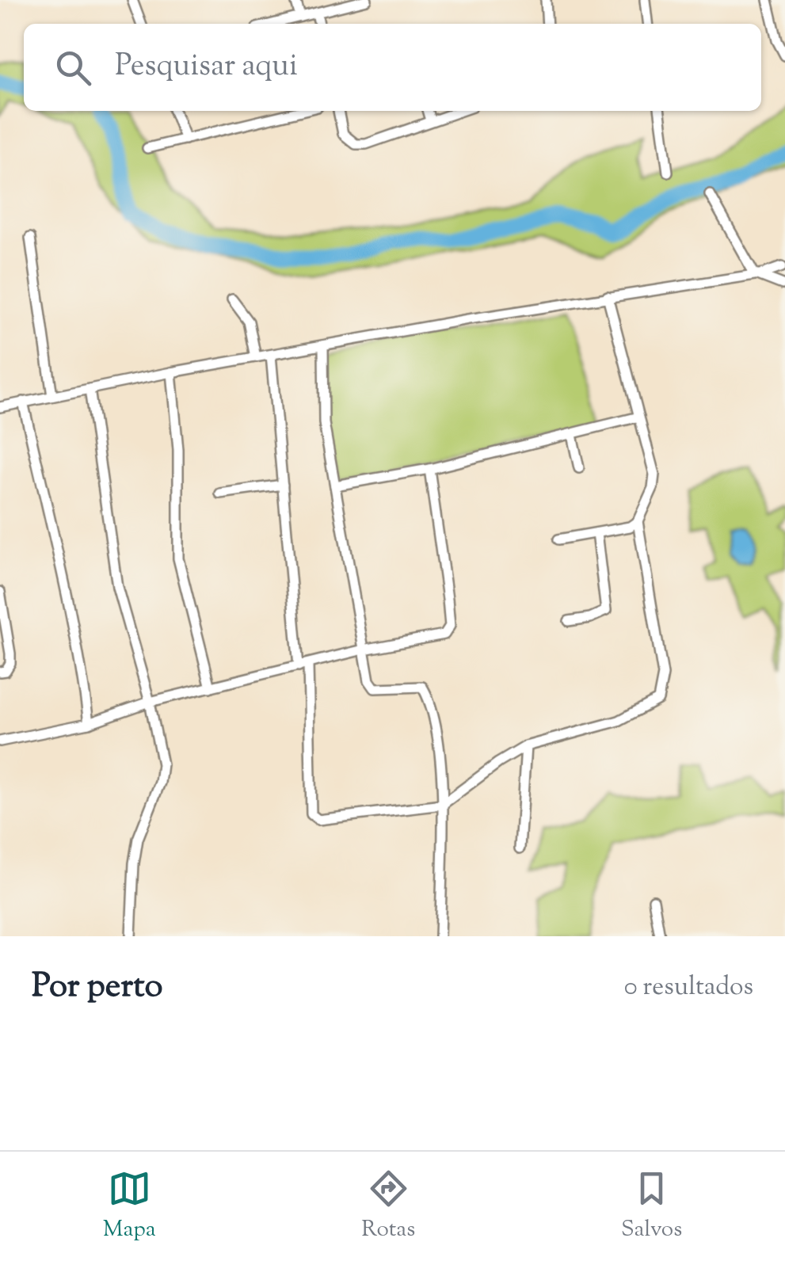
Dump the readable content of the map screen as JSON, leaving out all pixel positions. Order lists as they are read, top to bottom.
{
  "page": {
    "search": "Pesquisar aqui",
    "heading": ["Por perto", "0 resultados"],
    "nav": ["Mapa", "Rotas", "Salvos"]
  }
}
